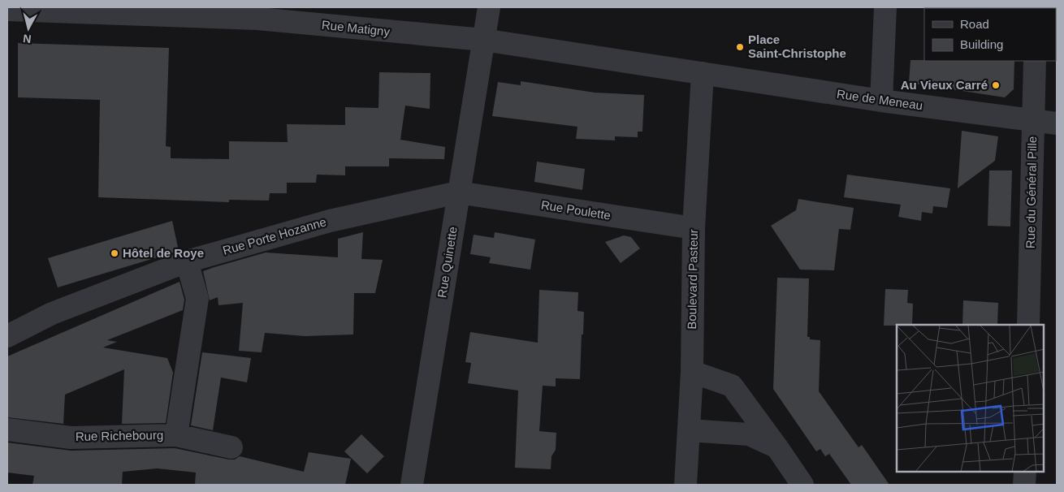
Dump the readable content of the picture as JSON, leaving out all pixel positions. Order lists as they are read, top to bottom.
{
  "streets": {
    "street": [
      "Rue Matigny",
      "Rue de Meneau",
      "Rue du Général Pille",
      "Rue Poulette",
      "Rue Porte Hozanne",
      "Rue Quinette",
      "Boulevard Pasteur",
      "Rue Richebourg"
    ]
  },
  "crossings": [
    ["Rue Matigny", "Rue de Meneau"],
    ["Rue Matigny", "Rue Quinette"],
    ["Rue Matigny", "Boulevard Pasteur"],
    ["Rue de Meneau", "Rue du Général Pille"],
    ["Rue de Meneau", "Boulevard Pasteur"],
    ["Rue Poulette", "Rue Porte Hozanne"],
    ["Rue Poulette", "Rue Quinette"],
    ["Rue Poulette", "Boulevard Pasteur"],
    ["Rue Porte Hozanne", "Rue Quinette"]
  ],
  "places": ["Place Saint-Christophe", "Au Vieux Carré", "Hôtel de Roye"],
  "legend": ["Road", "Building"],
  "north": "bottom"
}
